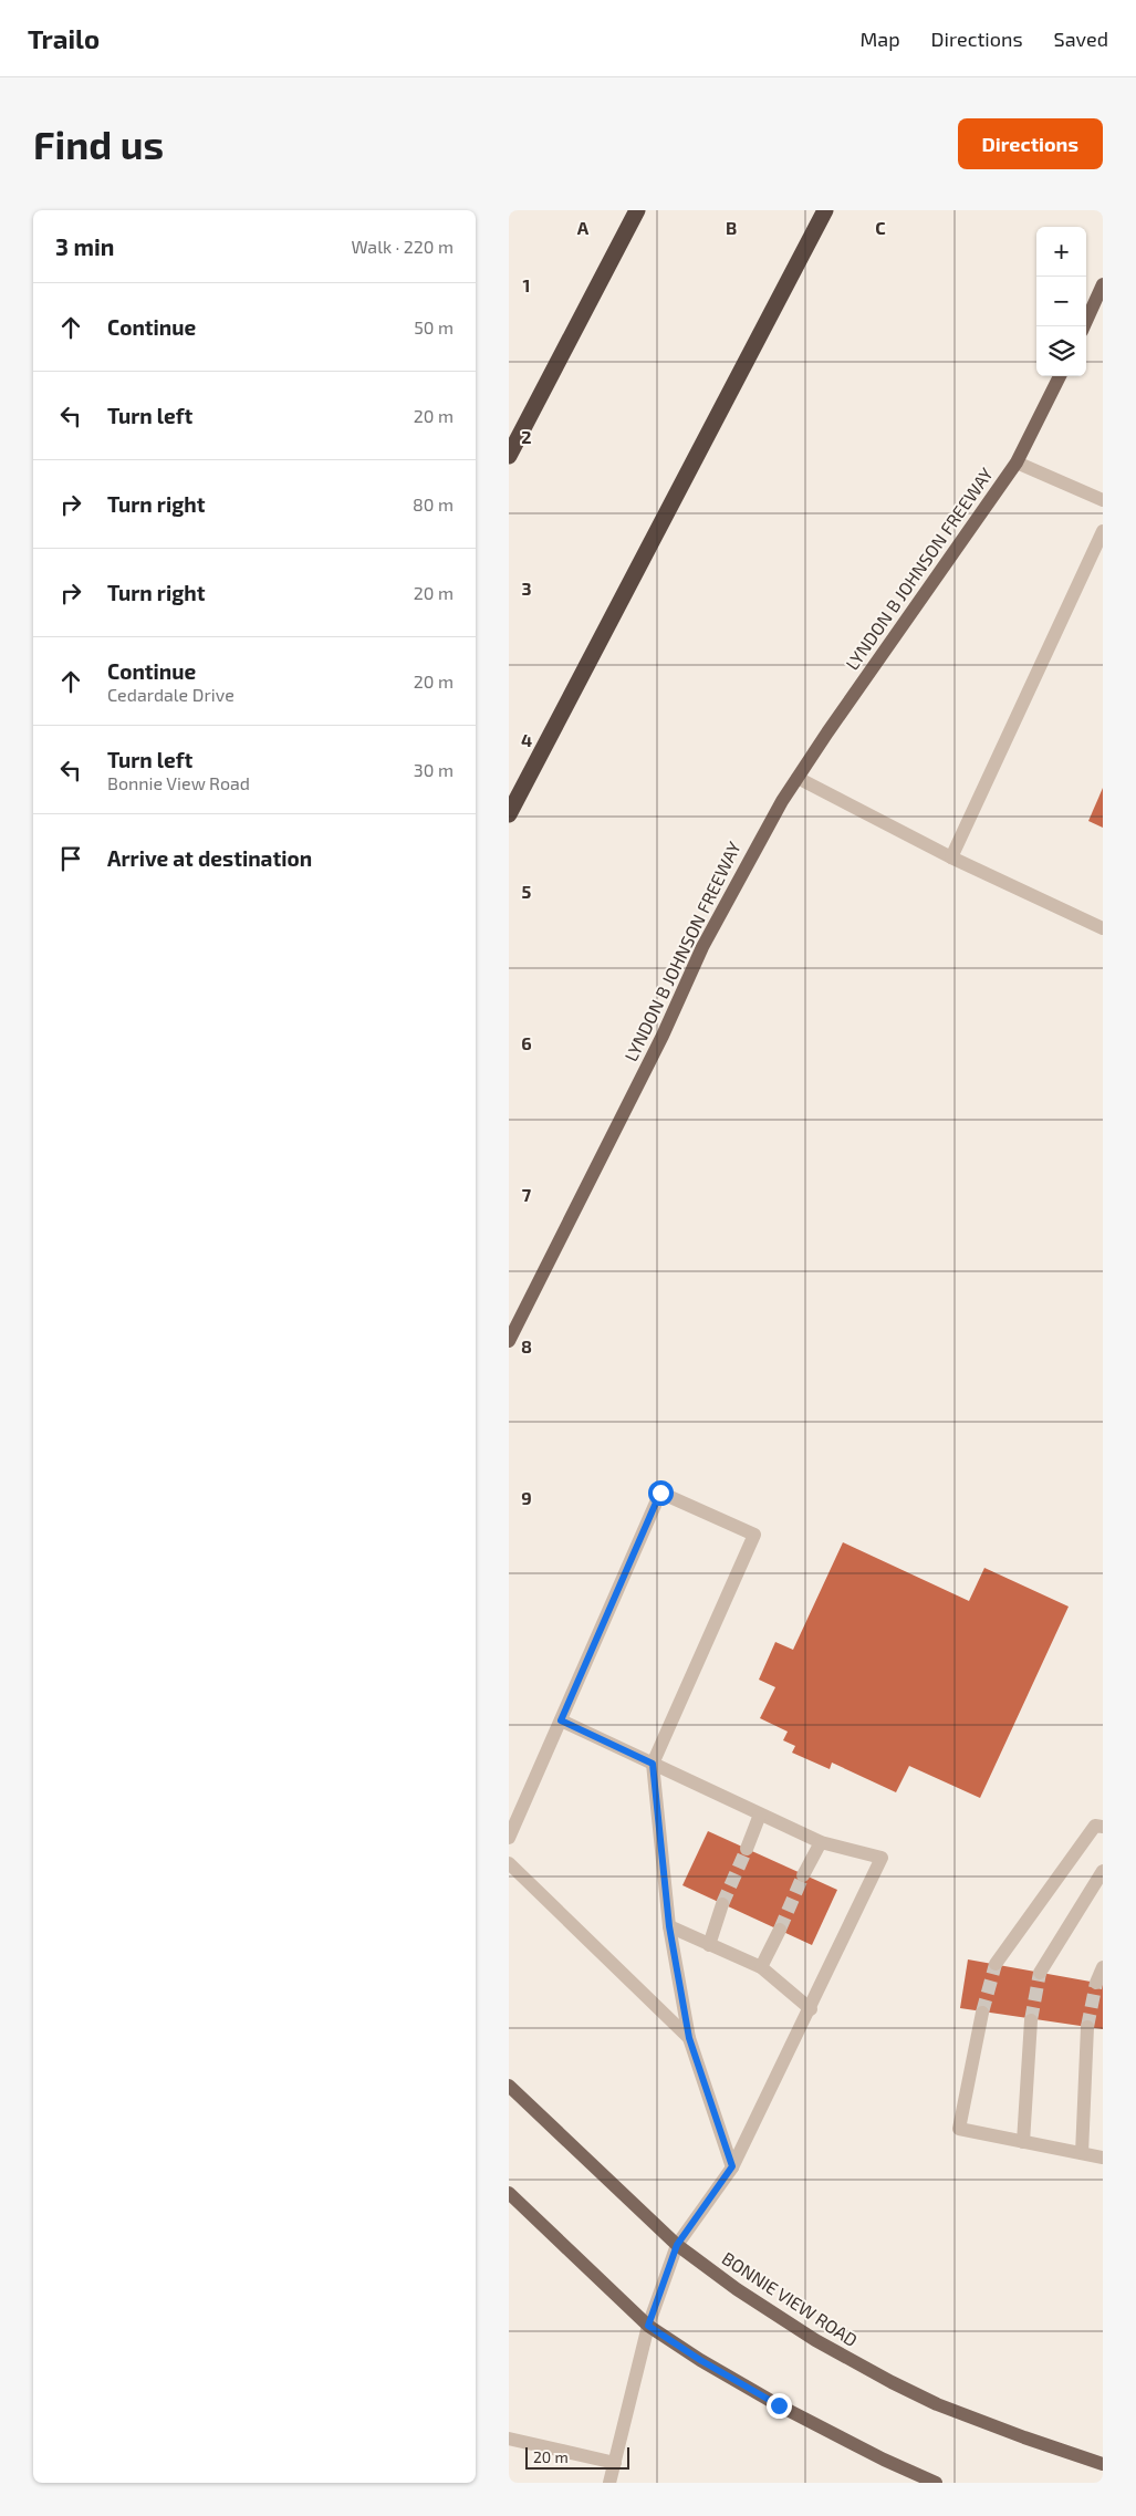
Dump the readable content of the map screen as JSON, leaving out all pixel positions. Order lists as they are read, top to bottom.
{
  "streets": {
    "main road": ["LYNDON B JOHNSON FREEWAY", "BONNIE VIEW ROAD"]
  },
  "scale_bar": "20 m",
  "page": {
    "header": "Trailo",
    "nav": ["Map", "Directions", "Saved"],
    "buttons": "Directions",
    "title": "Find us",
    "heading": ["3 min", "Walk · 220 m"],
    "map_buttons": ["+", "−"],
    "list": [
      ["Continue", "50 m"],
      ["Turn left", "20 m"],
      ["Turn right", "80 m"],
      ["Turn right", "20 m"],
      ["Continue", "Cedardale Drive", "20 m"],
      ["Turn left", "Bonnie View Road", "30 m"],
      "Arrive at destination"
    ],
    "scale": "20 m"
  },
  "grid": {
    "columns": ["A", "B", "C"],
    "rows": [
      "1",
      "2",
      "3",
      "4",
      "5",
      "6",
      "7",
      "8",
      "9"
    ]
  }
}
